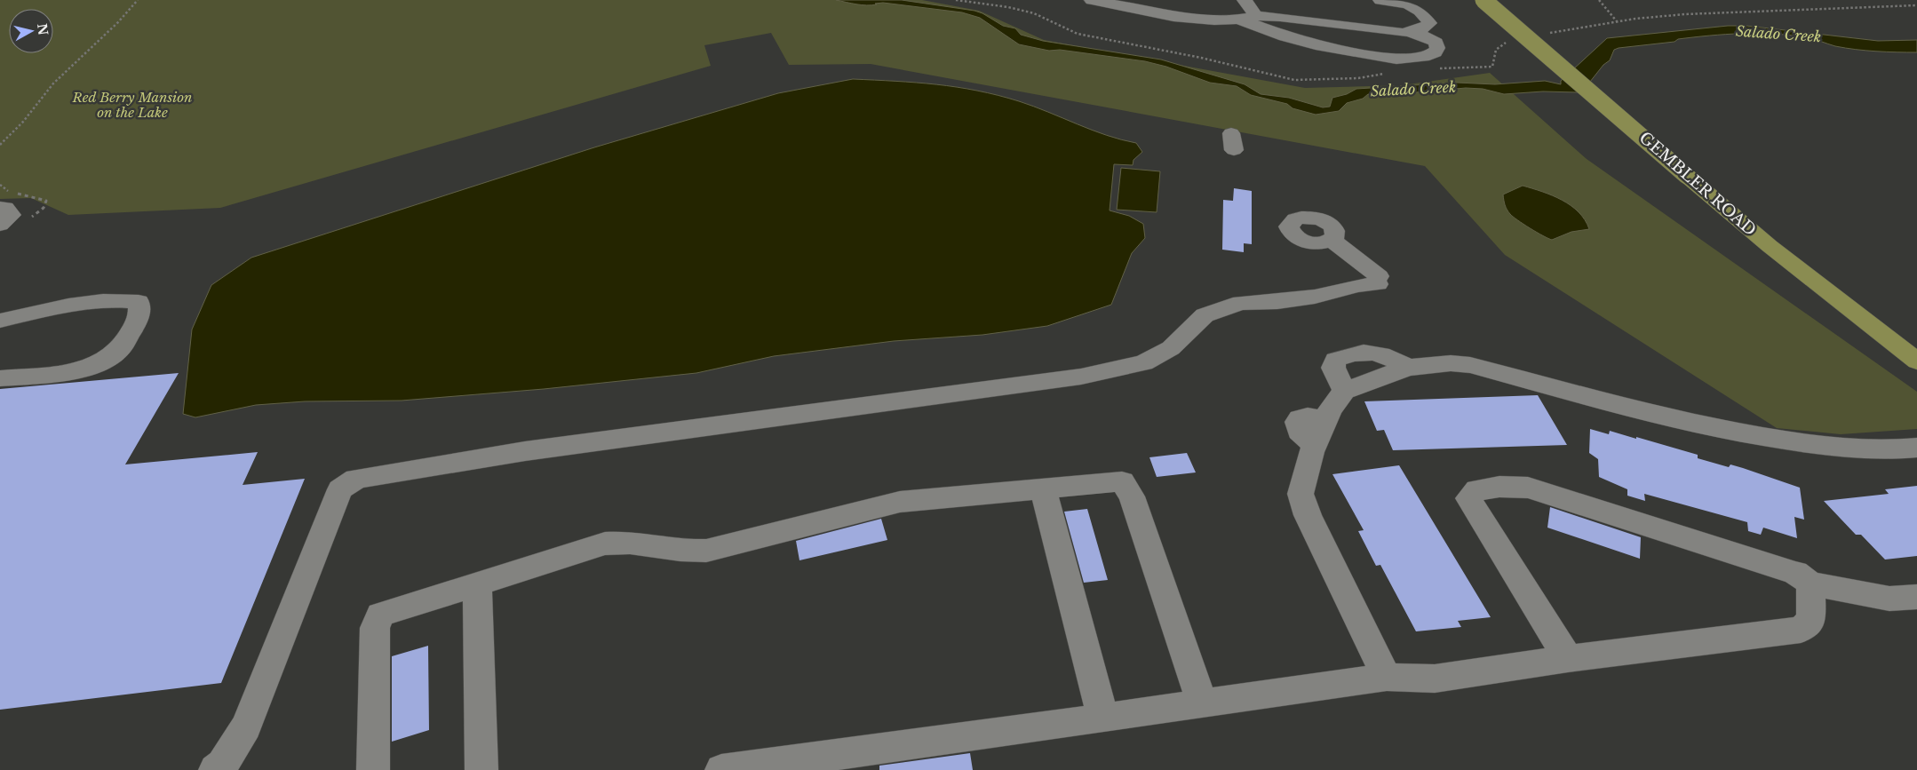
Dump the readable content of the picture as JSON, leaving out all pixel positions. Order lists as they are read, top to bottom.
{
  "streets": {
    "main road": ["GEMBLER ROAD"]
  },
  "water": ["Salado Creek"],
  "parks": ["Red Berry Mansion on the Lake"],
  "north": "right"
}
